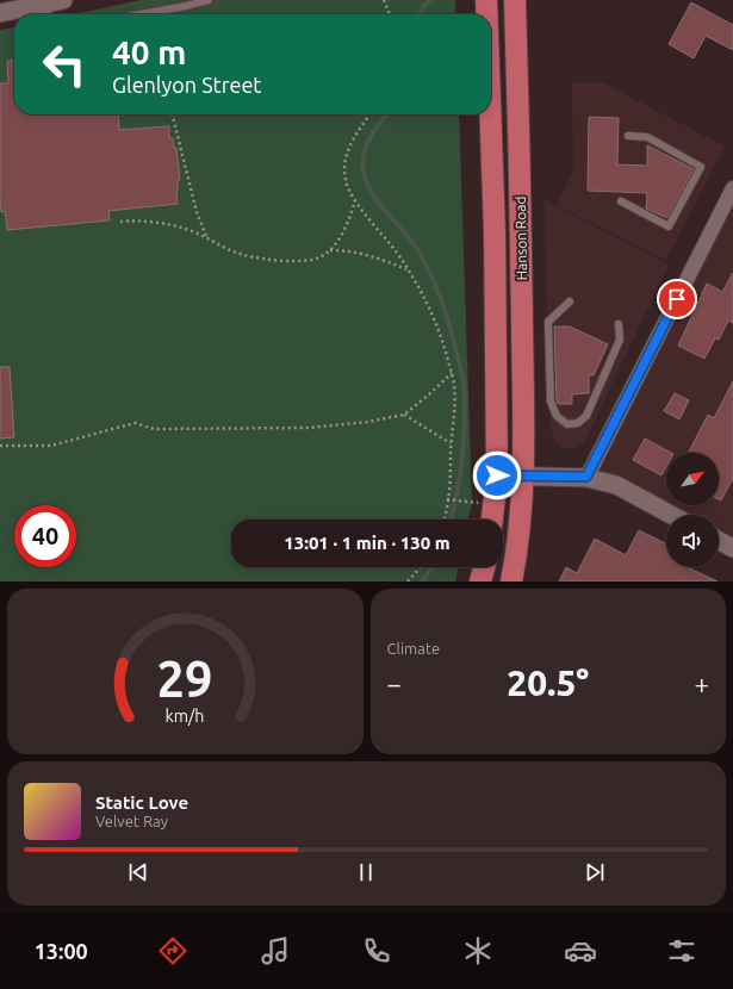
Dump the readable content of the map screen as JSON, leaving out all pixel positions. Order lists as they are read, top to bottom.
{
  "streets": {
    "main road": ["Hanson Road"]
  },
  "north": "top right",
  "page": {
    "turn": ["40 m", "Glenlyon Street"],
    "limit": "40",
    "trip": "13:01 · 1 min · 130 m",
    "tile": "Climate",
    "heat": ["−", "20.5°", "+"],
    "song": ["Static Love", "Velvet Ray"],
    "tabs": "13:00",
    "gauge": ["29", "km/h"]
  }
}
